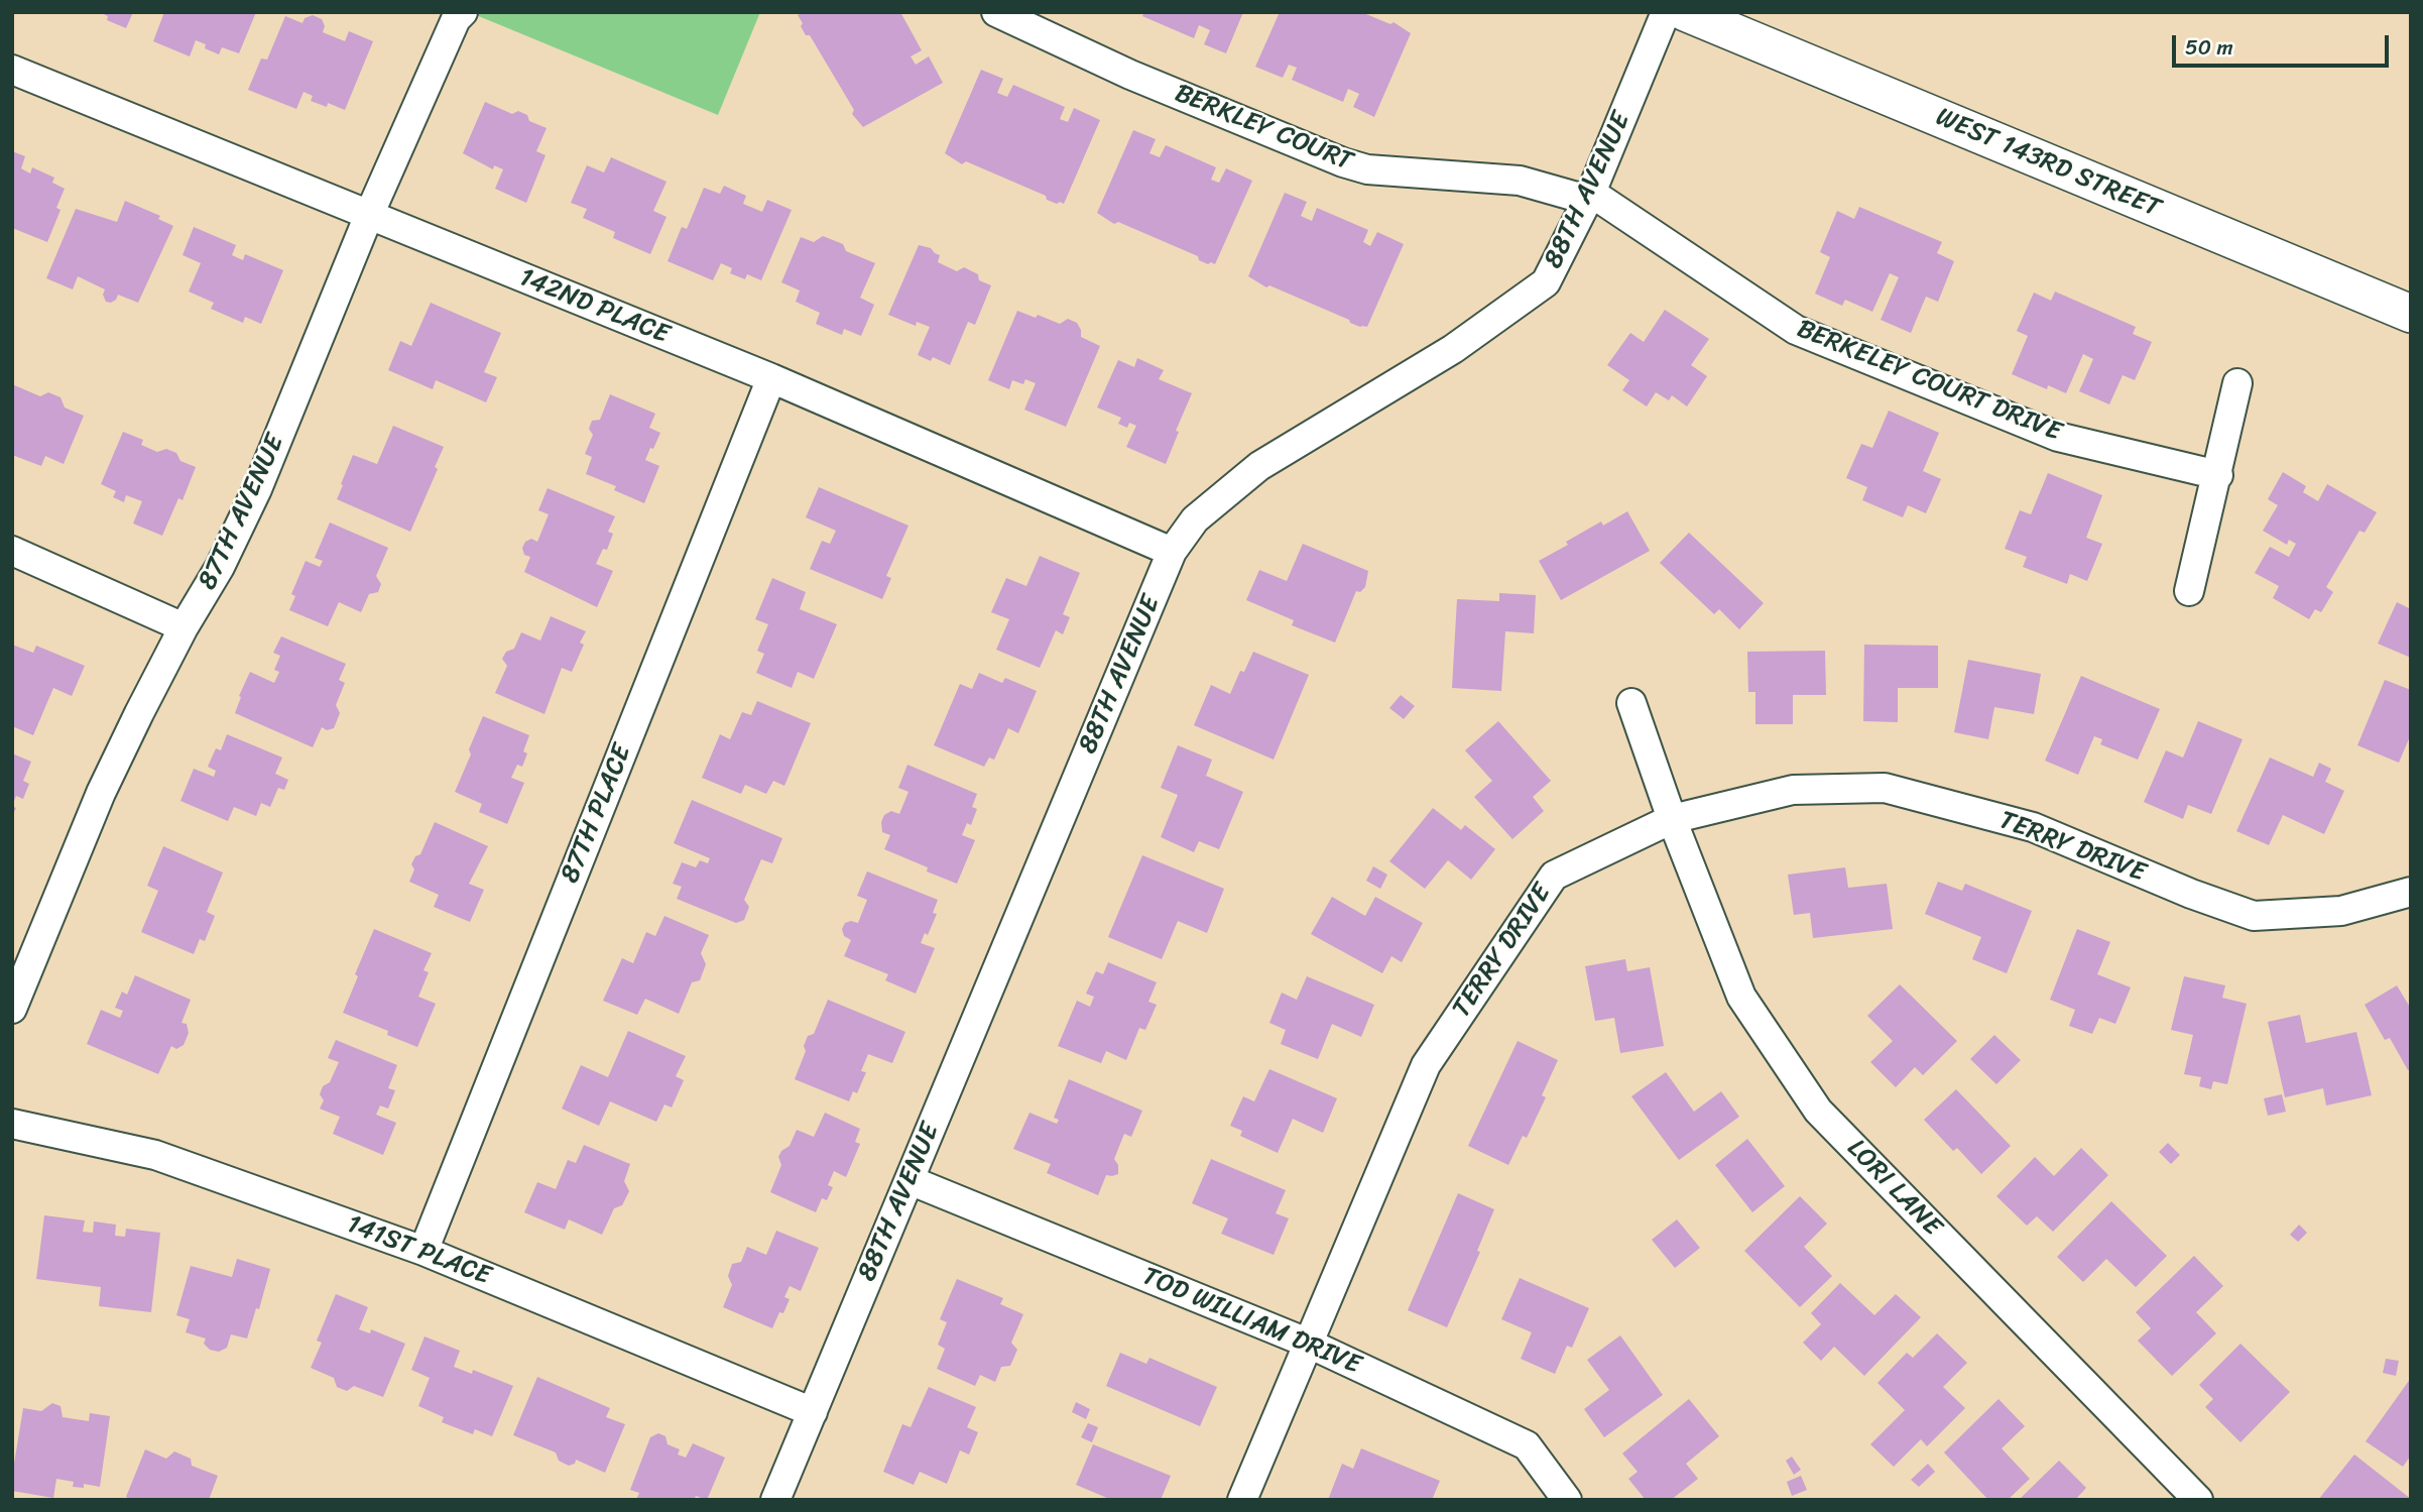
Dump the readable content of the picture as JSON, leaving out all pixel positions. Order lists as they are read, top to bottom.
{
  "streets": {
    "main road": ["WEST 143RD STREET"],
    "street": [
      "BERKLEY COURT",
      "88TH AVENUE",
      "142ND PLACE",
      "BERKELEY COURT DRIVE",
      "87TH AVENUE",
      "87TH PLACE",
      "TERRY DRIVE",
      "LORI LANE",
      "141ST PLACE",
      "TOD WILLIAM DRIVE"
    ]
  },
  "crossings": [
    ["BERKLEY COURT", "88TH AVENUE"],
    ["BERKLEY COURT", "BERKELEY COURT DRIVE"],
    ["88TH AVENUE", "142ND PLACE"],
    ["88TH AVENUE", "BERKELEY COURT DRIVE"],
    ["88TH AVENUE", "141ST PLACE"],
    ["88TH AVENUE", "TOD WILLIAM DRIVE"],
    ["142ND PLACE", "87TH AVENUE"],
    ["142ND PLACE", "87TH PLACE"],
    ["87TH PLACE", "141ST PLACE"],
    ["TERRY DRIVE", "LORI LANE"],
    ["TERRY DRIVE", "TOD WILLIAM DRIVE"]
  ],
  "scale_bar": "50 m"
}
